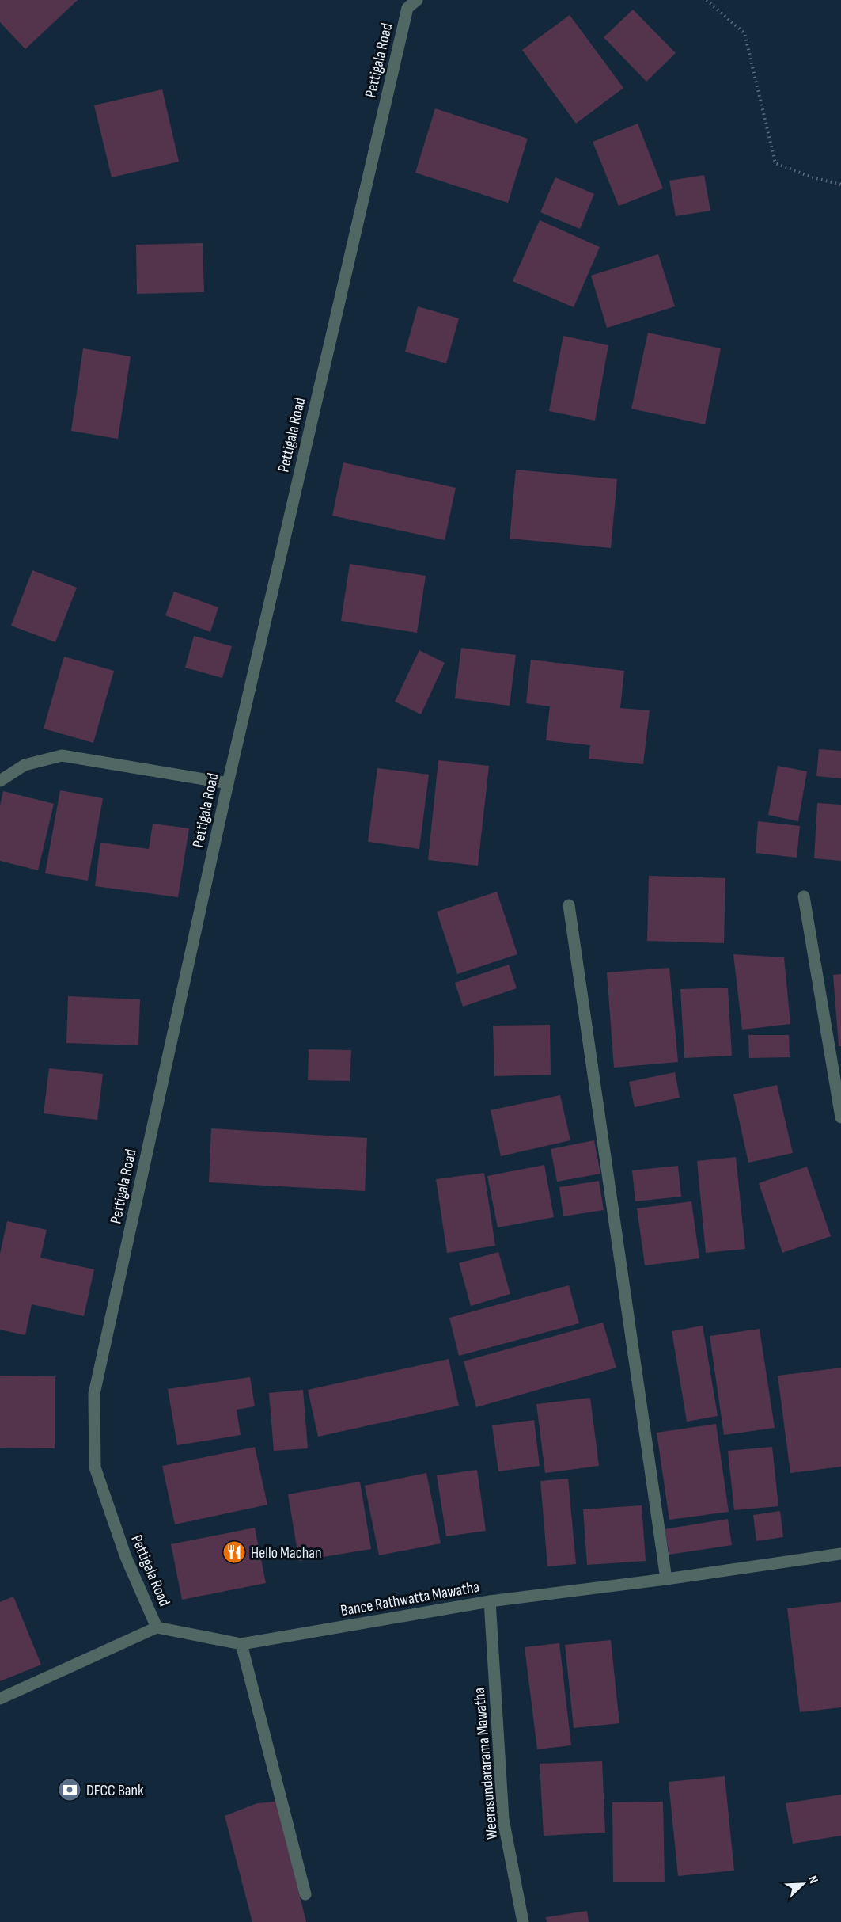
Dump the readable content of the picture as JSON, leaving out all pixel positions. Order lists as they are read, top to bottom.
{
  "streets": {
    "street": ["Pettigala Road", "Bance Rathwatta Mawatha", "Weerasundararama Mawatha"]
  },
  "crossings": [
    ["Pettigala Road", "Bance Rathwatta Mawatha"],
    ["Bance Rathwatta Mawatha", "Weerasundararama Mawatha"]
  ],
  "places": {
    "restaurant": ["Hello Machan"],
    "bank": ["DFCC Bank"]
  },
  "north": "top right"
}
